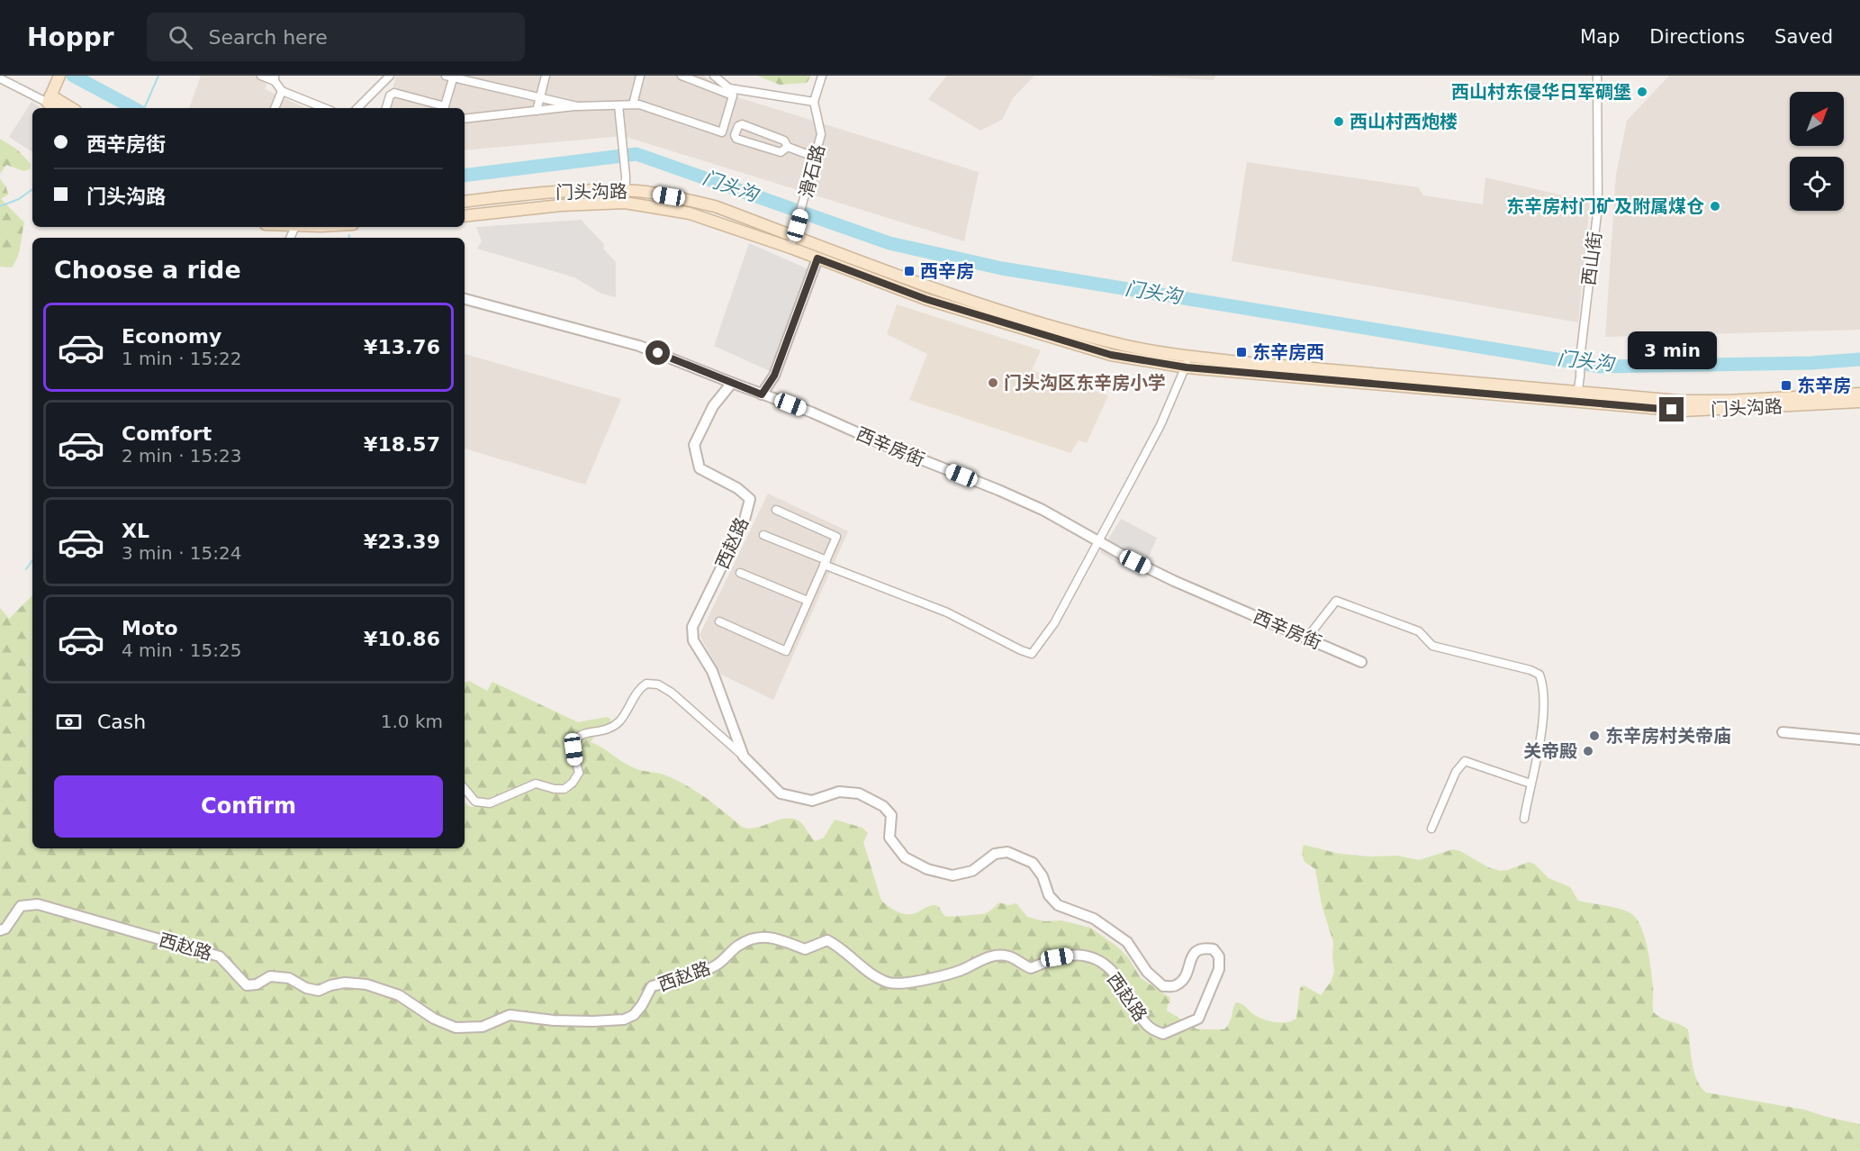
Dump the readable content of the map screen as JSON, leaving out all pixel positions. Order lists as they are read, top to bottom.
{
  "streets": {
    "main road": ["门头沟路"],
    "street": [
      "滑石路",
      "西山街",
      "西辛房街",
      "西赵路"
    ]
  },
  "crossings": [
    ["滑石路", "门头沟路"],
    ["门头沟路", "西山街"],
    ["西辛房街", "西赵路"]
  ],
  "water": ["门头沟"],
  "places": {
    "other": [
      "西山村东侵华日军碉堡",
      "西山村西炮楼",
      "东辛房村门矿及附属煤仓",
      "门头沟区东辛房小学",
      "东辛房村关帝庙",
      "关帝殿"
    ],
    "transit": ["西辛房", "东辛房西", "东辛房"]
  },
  "north": "top right",
  "page": {
    "header": "Hoppr",
    "search": "Search here",
    "nav": ["Map", "Directions", "Saved"],
    "banner": ["西辛房街", "门头沟路"],
    "heading": "Choose a ride",
    "list": [
      {
        "name": "Economy",
        "note": "1 min · 15:22",
        "value": "¥13.76"
      },
      {
        "name": "Comfort",
        "note": "2 min · 15:23",
        "value": "¥18.57"
      },
      {
        "name": "XL",
        "note": "3 min · 15:24",
        "value": "¥23.39"
      },
      {
        "name": "Moto",
        "note": "4 min · 15:25",
        "value": "¥10.86"
      }
    ],
    "bubble": "3 min",
    "pay": ["Cash", "1.0 km"],
    "buttons": "Confirm"
  }
}
